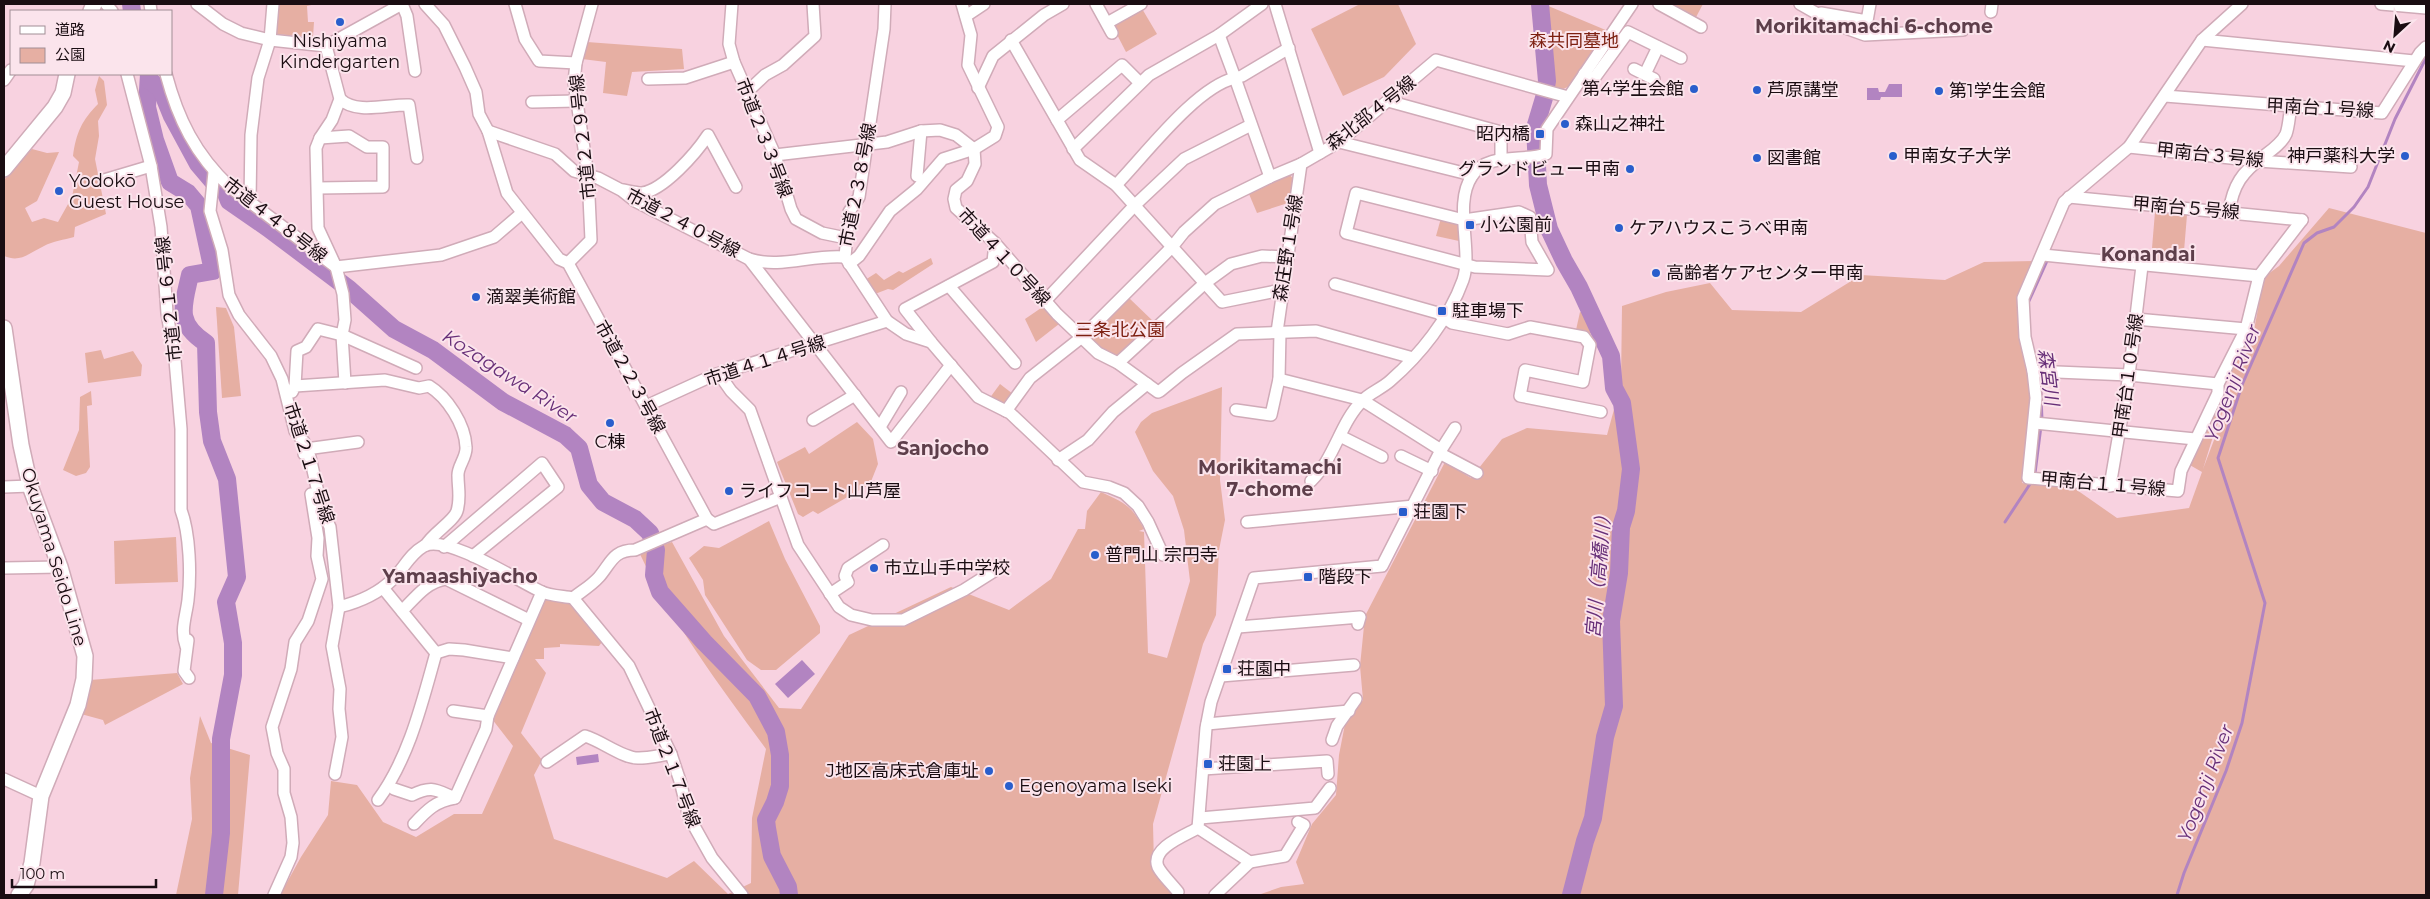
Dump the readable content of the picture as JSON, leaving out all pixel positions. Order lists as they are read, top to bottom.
{
  "streets": {
    "main road": ["Okuyama Seido Line"],
    "street": [
      "甲南台１号線",
      "森北部４号線",
      "市道２２９号線",
      "市道２３３号線",
      "甲南台３号線",
      "市道２３８号線",
      "甲南台５号線",
      "市道４４８号線",
      "市道２４０号線",
      "森庄野１号線",
      "市道４１０号線",
      "市道２１６号線",
      "市道４１４号線",
      "甲南台１０号線",
      "市道２２３号線",
      "市道２１７号線",
      "甲南台１１号線"
    ]
  },
  "crossings": [
    ["市道２２９号線", "市道２４０号線"],
    ["市道２２９号線", "市道２２３号線"],
    ["市道２３３号線", "市道２３８号線"],
    ["市道２３８号線", "市道４１４号線"],
    ["市道４４８号線", "市道２１７号線"],
    ["市道２４０号線", "市道４１４号線"],
    ["市道２４０号線", "市道２２３号線"],
    ["市道４１４号線", "市道２２３号線"],
    ["甲南台１０号線", "甲南台１１号線"]
  ],
  "districts": [
    "Morikitamachi 6-chome",
    "Konandai",
    "Sanjocho",
    "Morikitamachi 7-chome",
    "Yamaashiyacho"
  ],
  "water": [
    "Kozagawa River",
    "森宮川",
    "Yogenji River",
    "宮川（高橋川）"
  ],
  "parks": ["森共同墓地", "三条北公園"],
  "places": {
    "other": [
      "Nishiyama Kindergarten",
      "第4学生会館",
      "芦原講堂",
      "第1学生会館",
      "森山之神社",
      "甲南女子大学",
      "神戸薬科大学",
      "図書館",
      "グランドビュー甲南",
      "Yodokō Guest House",
      "ケアハウスこうべ甲南",
      "高齢者ケアセンター甲南",
      "滴翠美術館",
      "C棟",
      "ライフコート山芦屋",
      "普門山 宗円寺",
      "市立山手中学校",
      "J地区高床式倉庫址",
      "Egenoyama Iseki"
    ],
    "transit": [
      "昭内橋",
      "小公園前",
      "駐車場下",
      "荘園下",
      "階段下",
      "荘園中",
      "荘園上"
    ]
  },
  "legend": ["道路", "公園"],
  "scale_bar": "100 m",
  "north": "bottom left"
}
